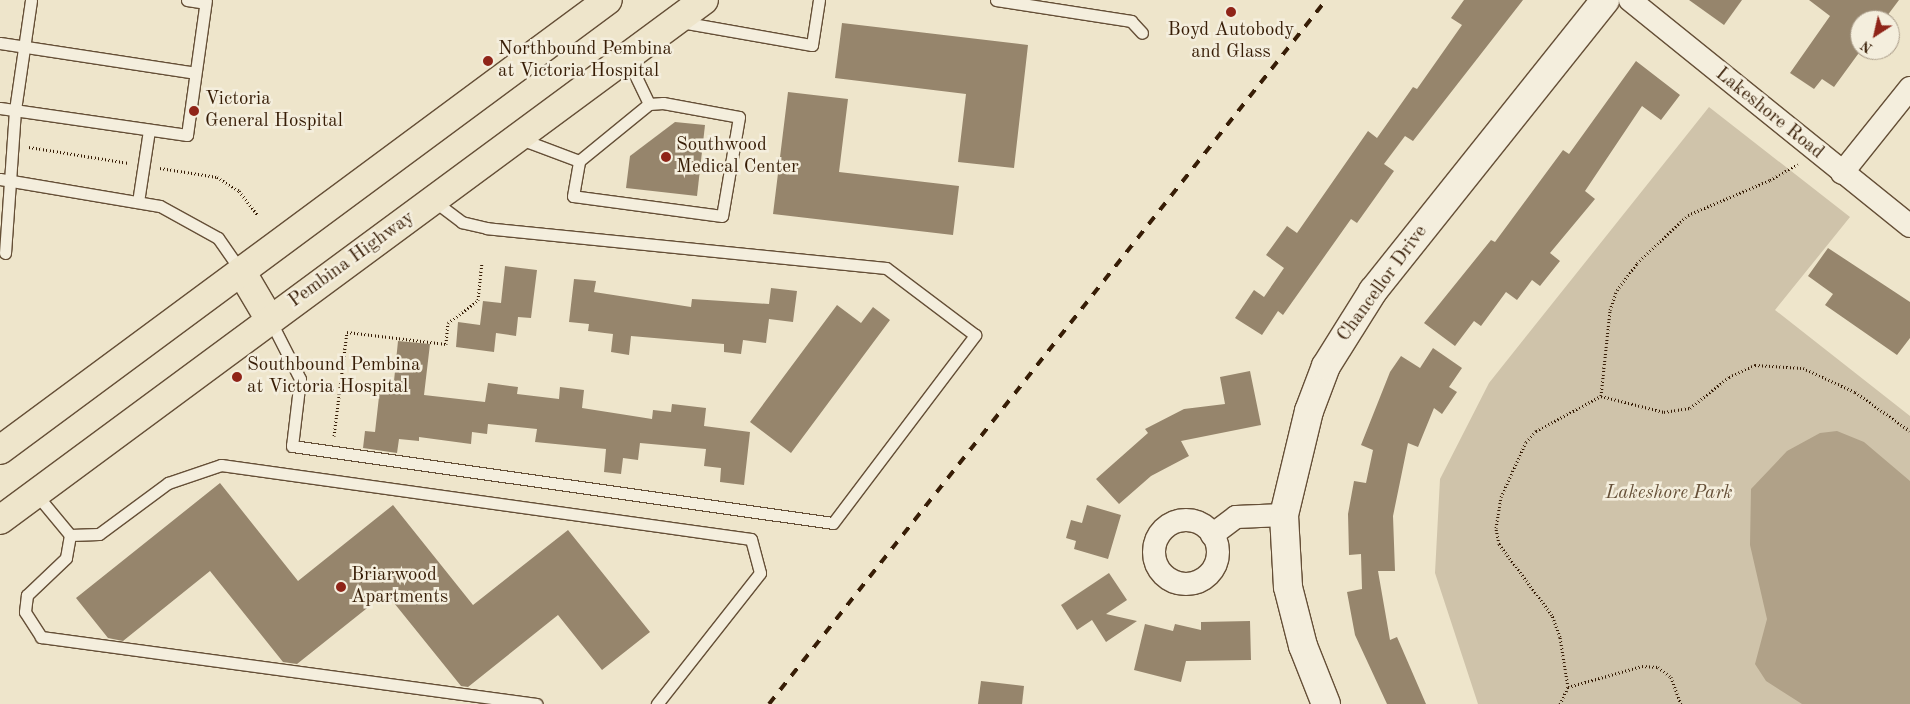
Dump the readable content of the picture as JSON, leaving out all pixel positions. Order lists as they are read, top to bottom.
{
  "streets": {
    "main road": ["Pembina Highway"],
    "street": ["Lakeshore Road", "Chancellor Drive"]
  },
  "parks": ["Lakeshore Park"],
  "places": [
    "Boyd Autobody and Glass",
    "Northbound Pembina at Victoria Hospital",
    "Victoria General Hospital",
    "Southwood Medical Center",
    "Southbound Pembina at Victoria Hospital",
    "Briarwood Apartments"
  ],
  "north": "bottom left"
}
